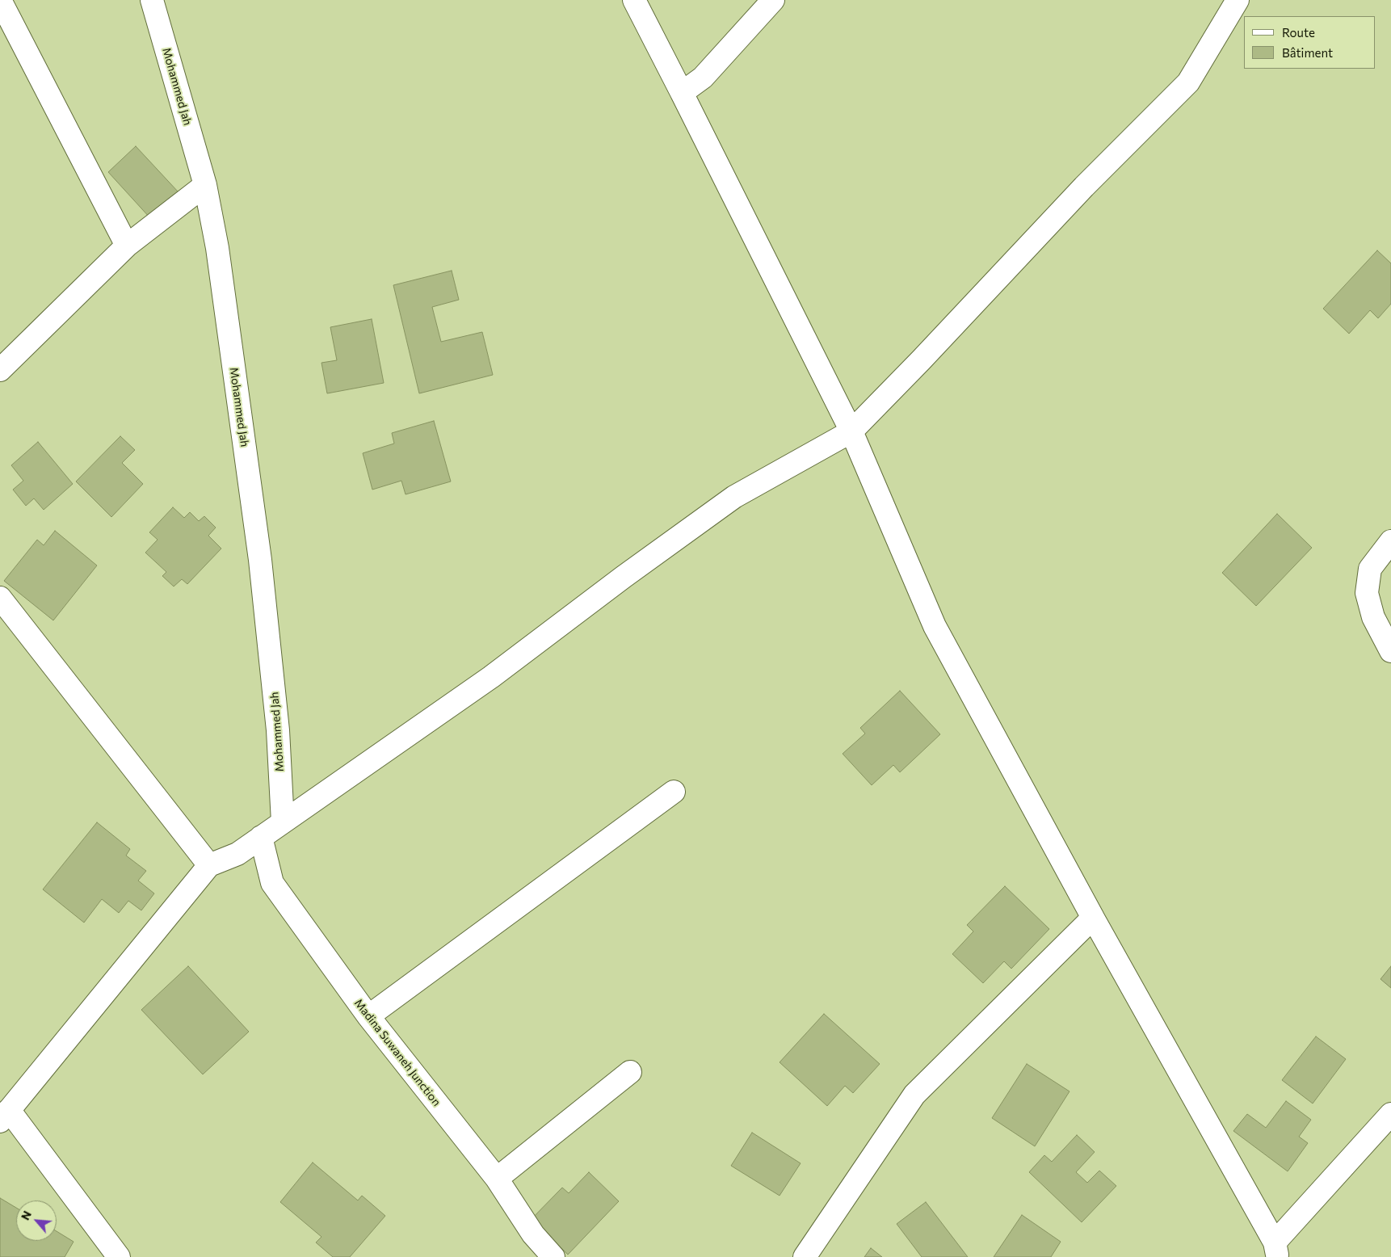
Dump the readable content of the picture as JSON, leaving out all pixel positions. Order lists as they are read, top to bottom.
{
  "streets": {
    "street": ["Mohammed Jah", "Madina Suwaneh Junction"]
  },
  "legend": ["Route", "Bâtiment"],
  "north": "top left"
}
